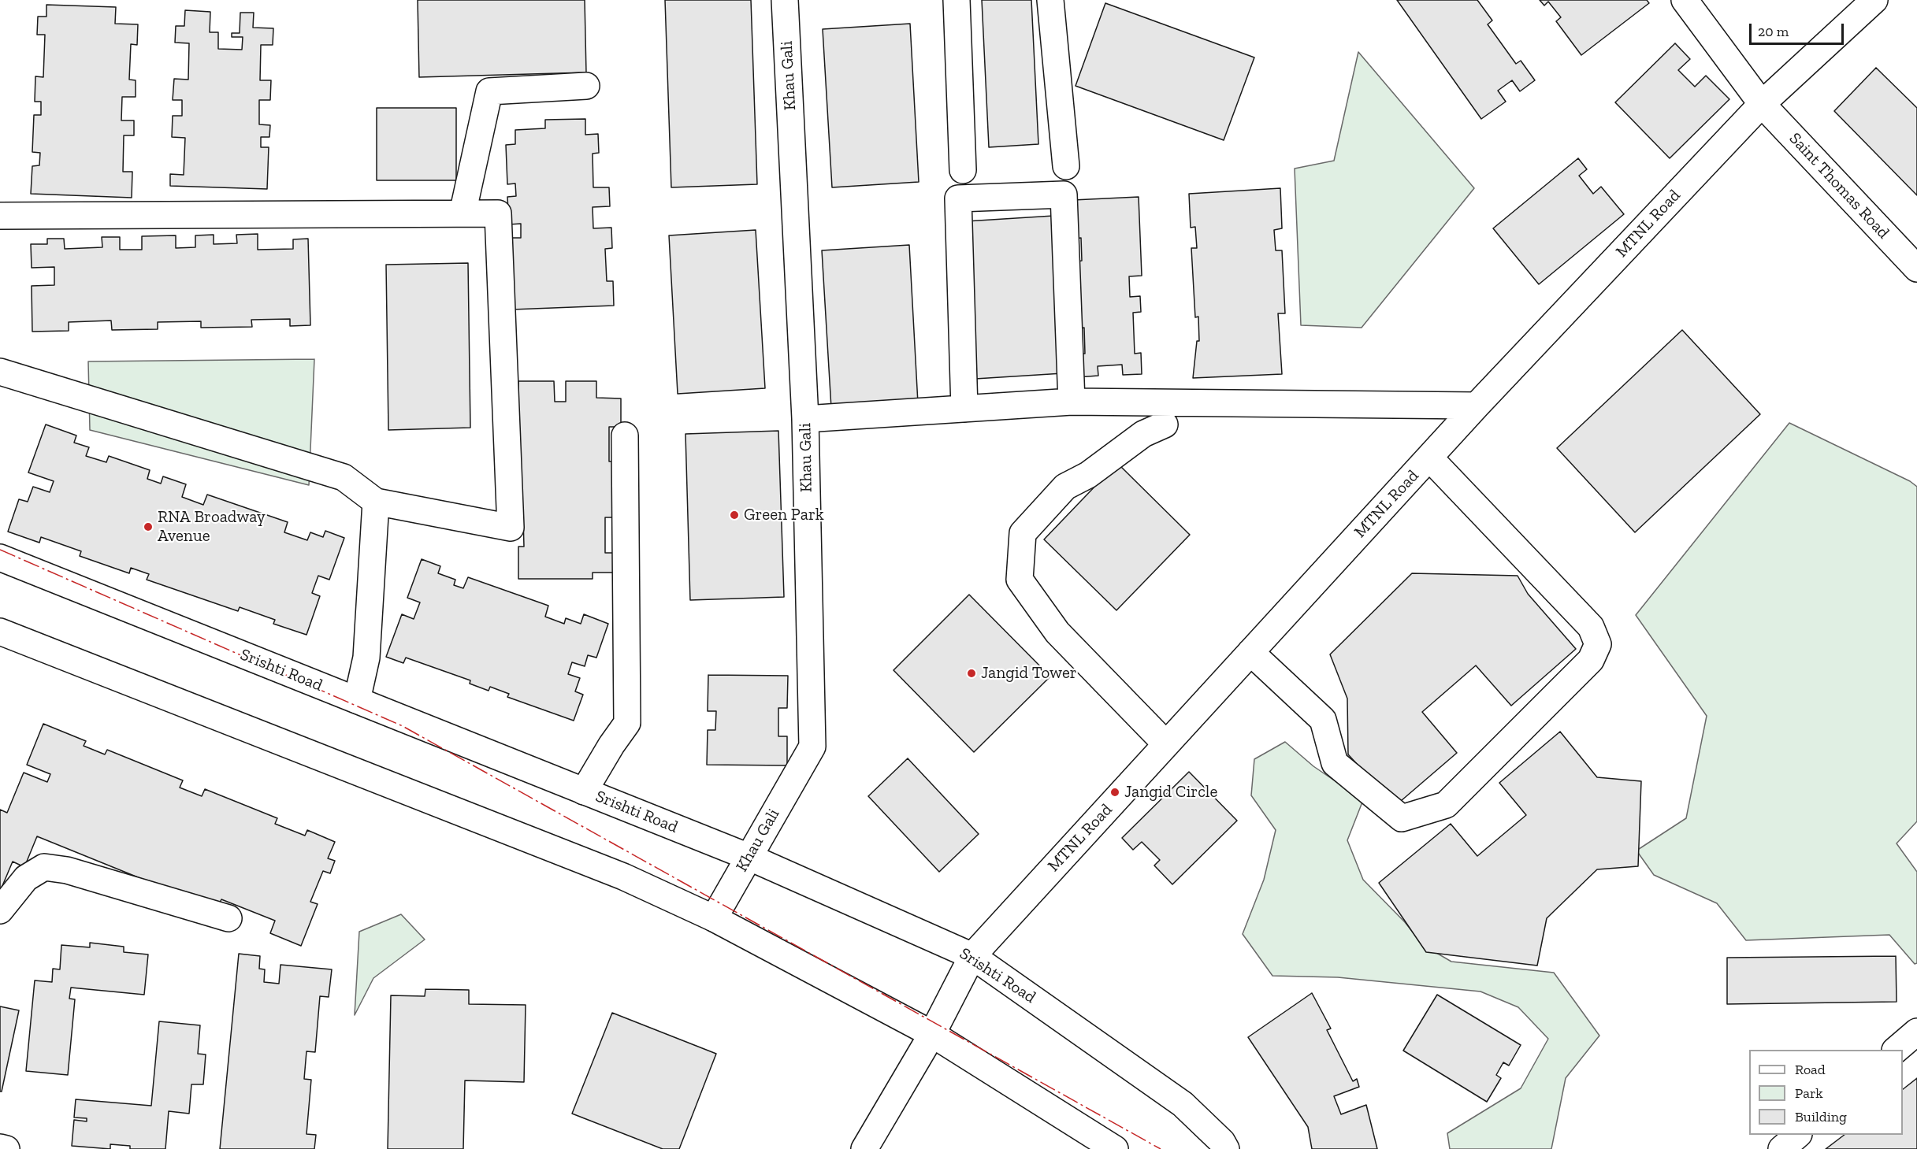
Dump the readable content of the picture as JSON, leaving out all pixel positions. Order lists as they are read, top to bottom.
{
  "streets": {
    "street": [
      "Khau Gali",
      "Saint Thomas Road",
      "MTNL Road",
      "Srishti Road"
    ]
  },
  "crossings": [
    ["Khau Gali", "Srishti Road"],
    ["Saint Thomas Road", "MTNL Road"],
    ["MTNL Road", "Srishti Road"]
  ],
  "places": [
    "Green Park",
    "RNA Broadway Avenue",
    "Jangid Tower",
    "Jangid Circle"
  ],
  "legend": ["Road", "Park", "Building"],
  "scale_bar": "20 m"
}
